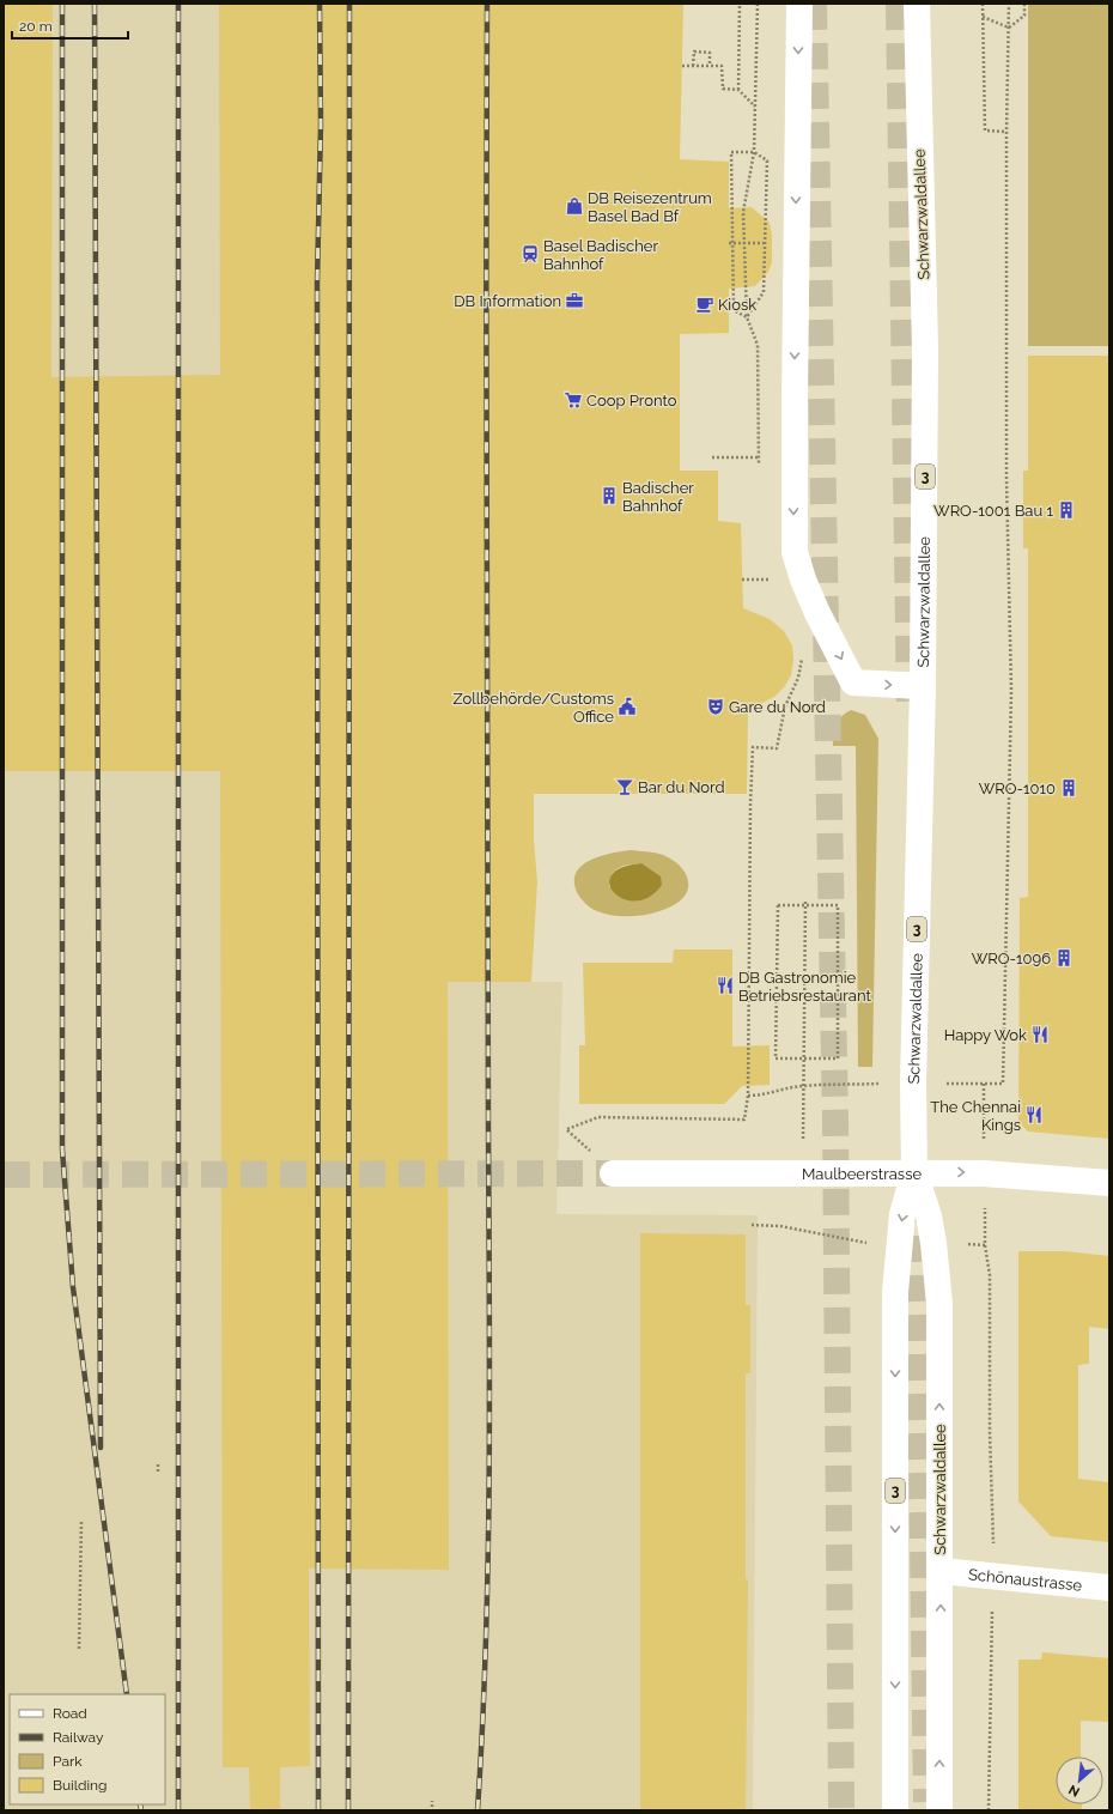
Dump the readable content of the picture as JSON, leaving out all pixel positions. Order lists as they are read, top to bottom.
{
  "streets": {
    "main road": [
      "Schwarzwaldallee",
      "3",
      "Maulbeerstrasse",
      "Schönaustrasse"
    ]
  },
  "crossings": [
    ["Schwarzwaldallee", "Maulbeerstrasse"],
    ["Schwarzwaldallee", "Schönaustrasse"]
  ],
  "one_way": ["Maulbeerstrasse"],
  "places": {
    "shop": ["DB Reisezentrum Basel Bad Bf"],
    "station": ["Basel Badischer Bahnhof"],
    "office": ["DB Information"],
    "cafe": ["Kiosk"],
    "supermarket": ["Coop Pronto"],
    "building": [
      "Badischer Bahnhof",
      "WRO-1001 Bau 1",
      "WRO-1010",
      "WRO-1096"
    ],
    "public building": ["Zollbehörde/Customs Office"],
    "theatre": ["Gare du Nord"],
    "bar": ["Bar du Nord"],
    "restaurant": ["DB Gastronomie Betriebsrestaurant", "Happy Wok", "The Chennai Kings"]
  },
  "legend": [
    "Road",
    "Railway",
    "Park",
    "Building"
  ],
  "scale_bar": "20 m",
  "north": "bottom left"
}
